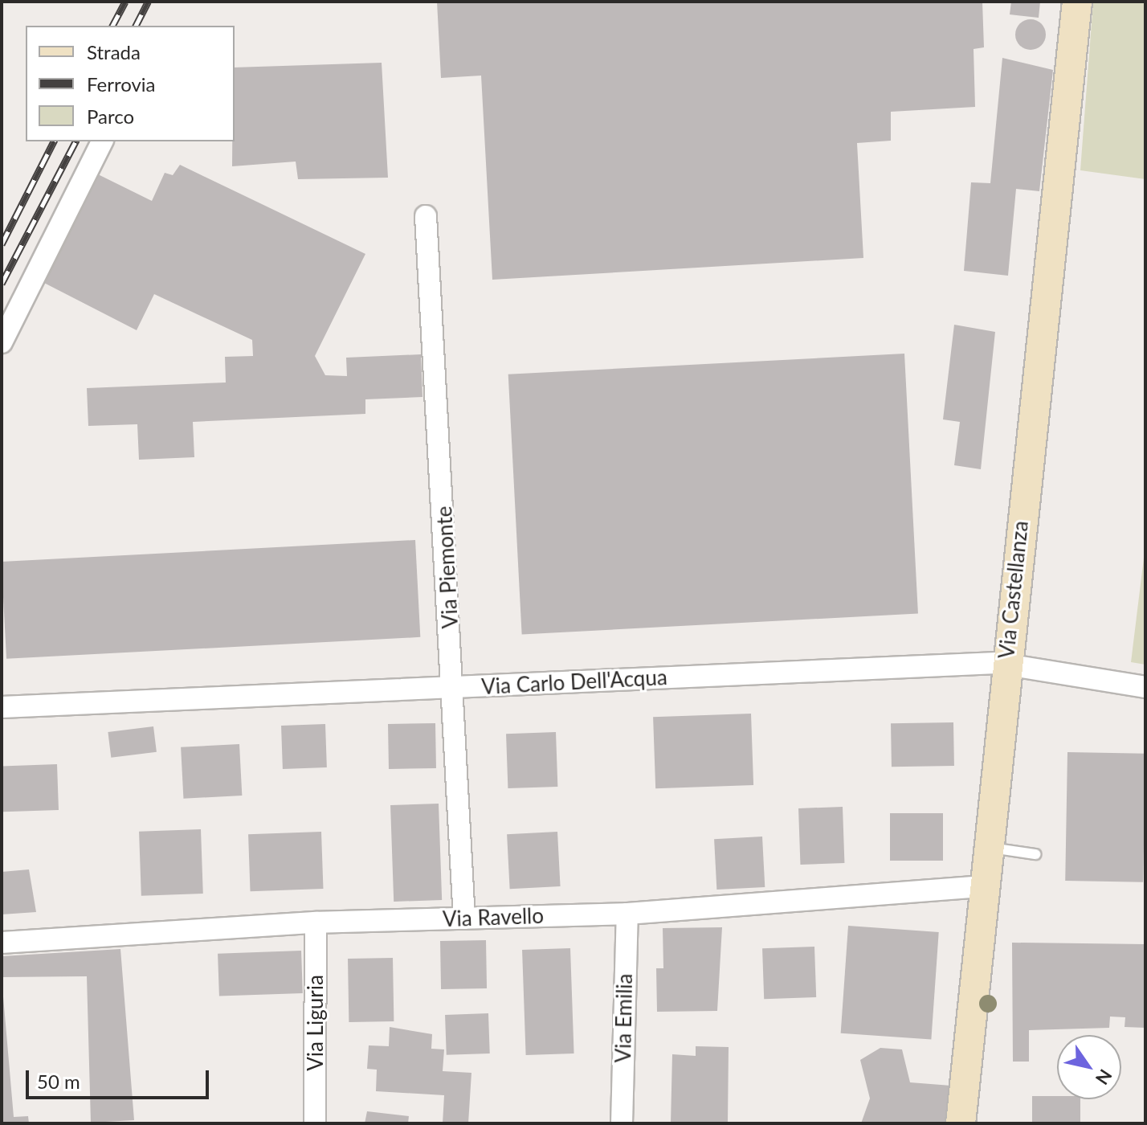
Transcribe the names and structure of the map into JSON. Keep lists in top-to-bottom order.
{
  "streets": {
    "street": [
      "Via Piemonte",
      "Via Castellanza",
      "Via Carlo Dell'Acqua",
      "Via Ravello",
      "Via Emilia",
      "Via Liguria"
    ]
  },
  "crossings": [
    ["Via Piemonte", "Via Carlo Dell'Acqua"],
    ["Via Piemonte", "Via Ravello"],
    ["Via Castellanza", "Via Carlo Dell'Acqua"],
    ["Via Castellanza", "Via Ravello"],
    ["Via Ravello", "Via Emilia"],
    ["Via Ravello", "Via Liguria"]
  ],
  "legend": ["Strada", "Ferrovia", "Parco"],
  "scale_bar": "50 m",
  "north": "bottom right"
}
